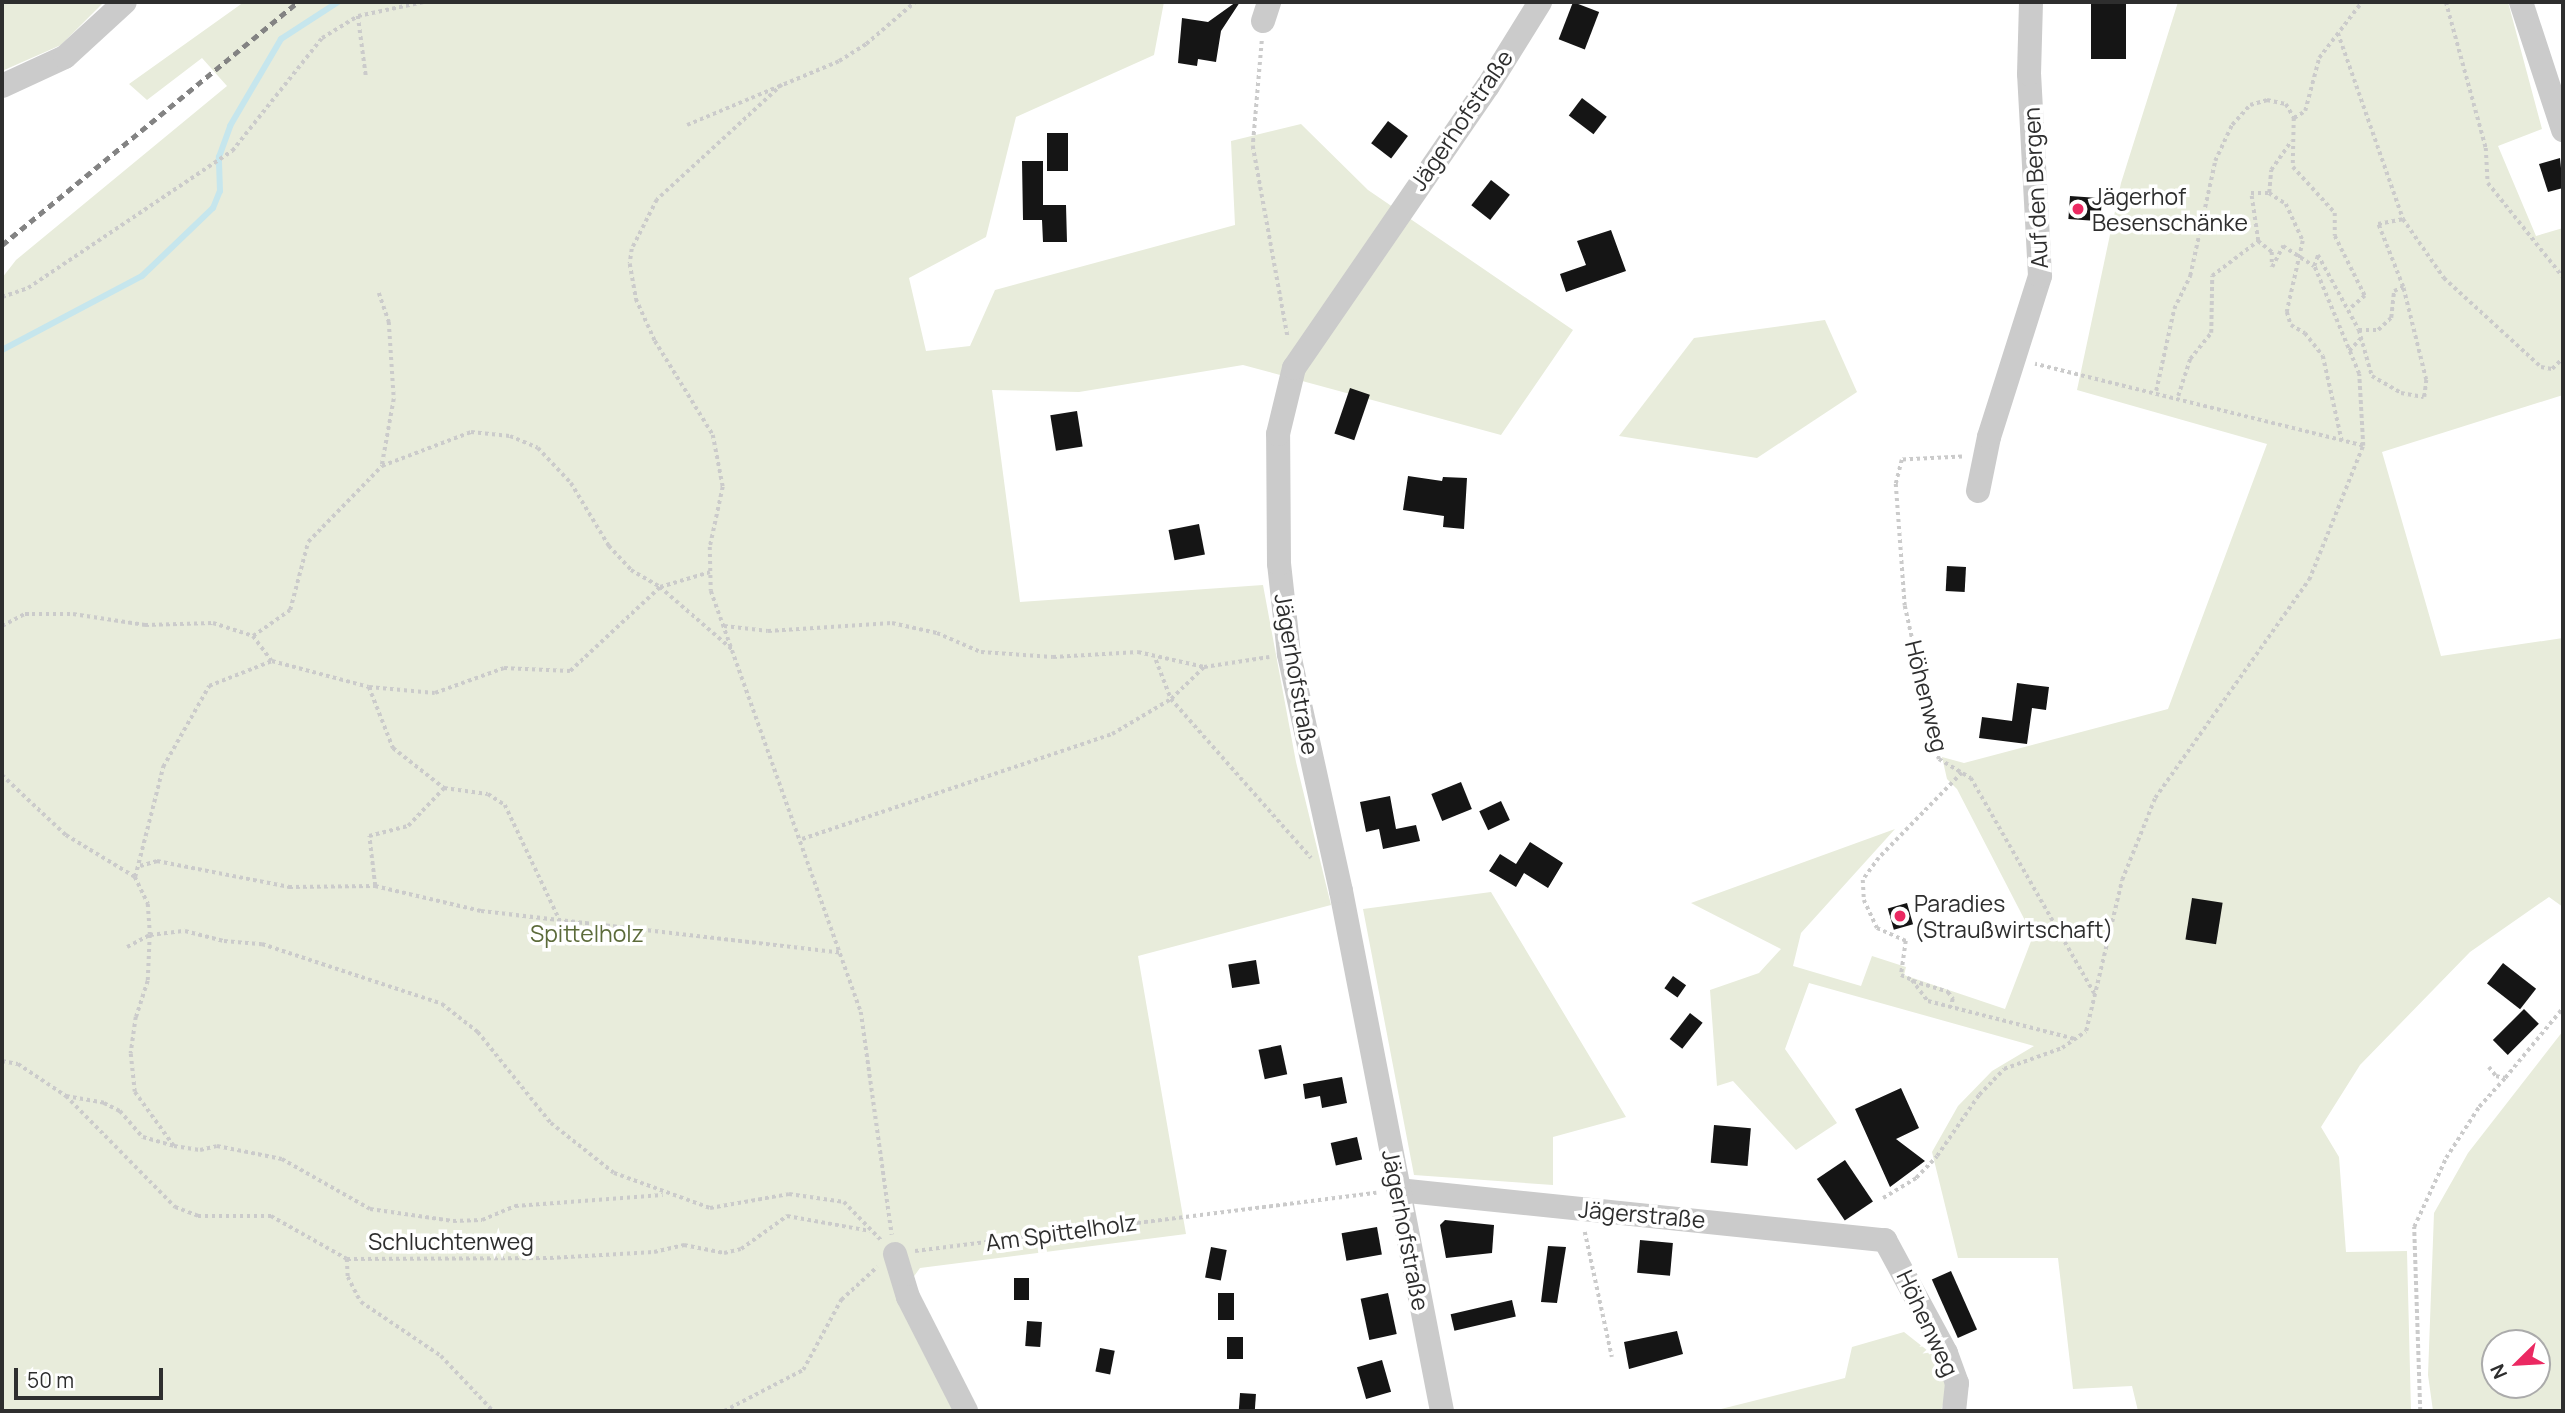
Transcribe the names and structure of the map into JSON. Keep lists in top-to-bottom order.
{
  "streets": {
    "street": [
      "Jägerhofstraße",
      "Auf den Bergen",
      "Höhenweg",
      "Jägerstraße"
    ],
    "path": ["Am Spittelholz", "Schluchtenweg"]
  },
  "crossings": [
    ["Jägerhofstraße", "Jägerstraße"],
    ["Jägerhofstraße", "Am Spittelholz"],
    ["Auf den Bergen", "Höhenweg"],
    ["Höhenweg", "Jägerstraße"],
    ["Jägerstraße", "Am Spittelholz"]
  ],
  "parks": ["Spittelholz"],
  "places": ["Jägerhof Besenschänke", "Paradies (Straußwirtschaft)"],
  "scale_bar": "50 m",
  "north": "bottom left"
}
